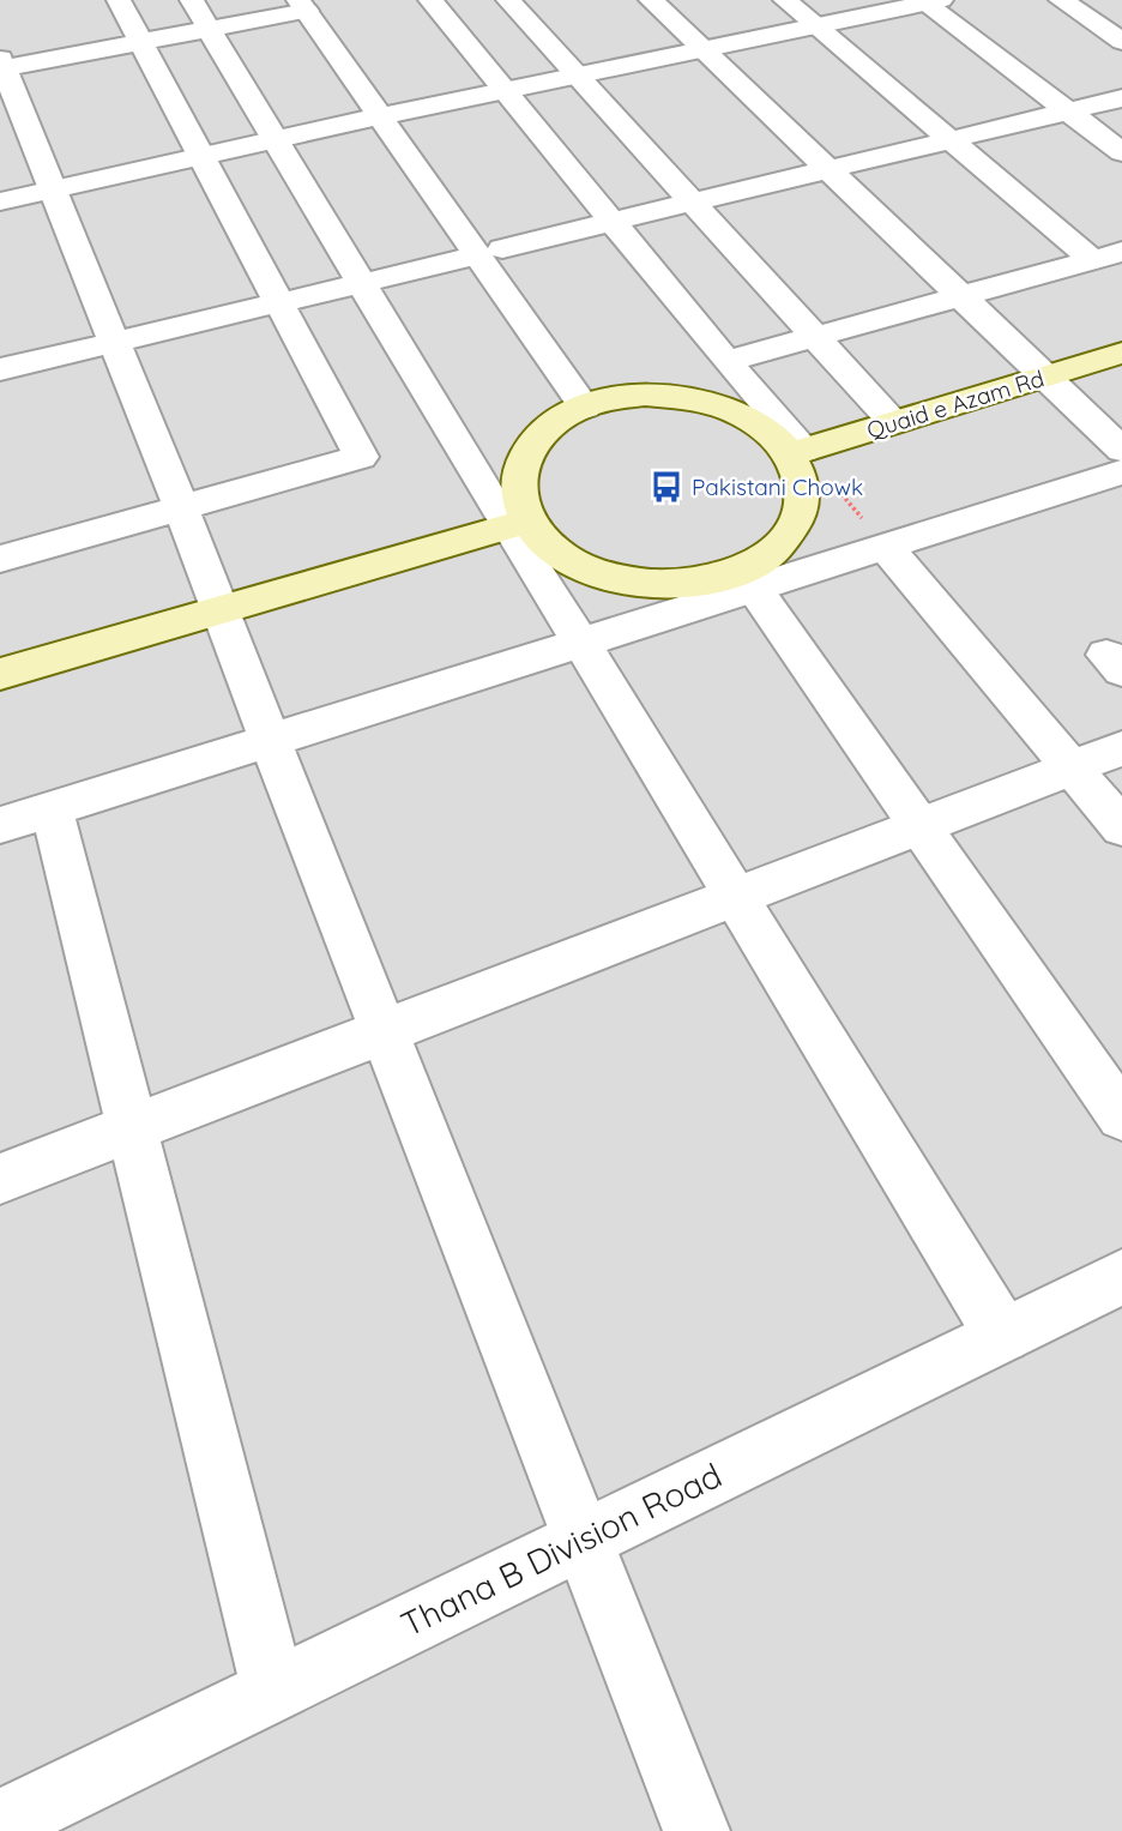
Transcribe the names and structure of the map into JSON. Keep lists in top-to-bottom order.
{
  "streets": {
    "main road": ["Quaid e Azam Rd"],
    "street": ["Thana B Division Road"]
  },
  "places": {
    "bus stop": ["Pakistani Chowk"]
  }
}
